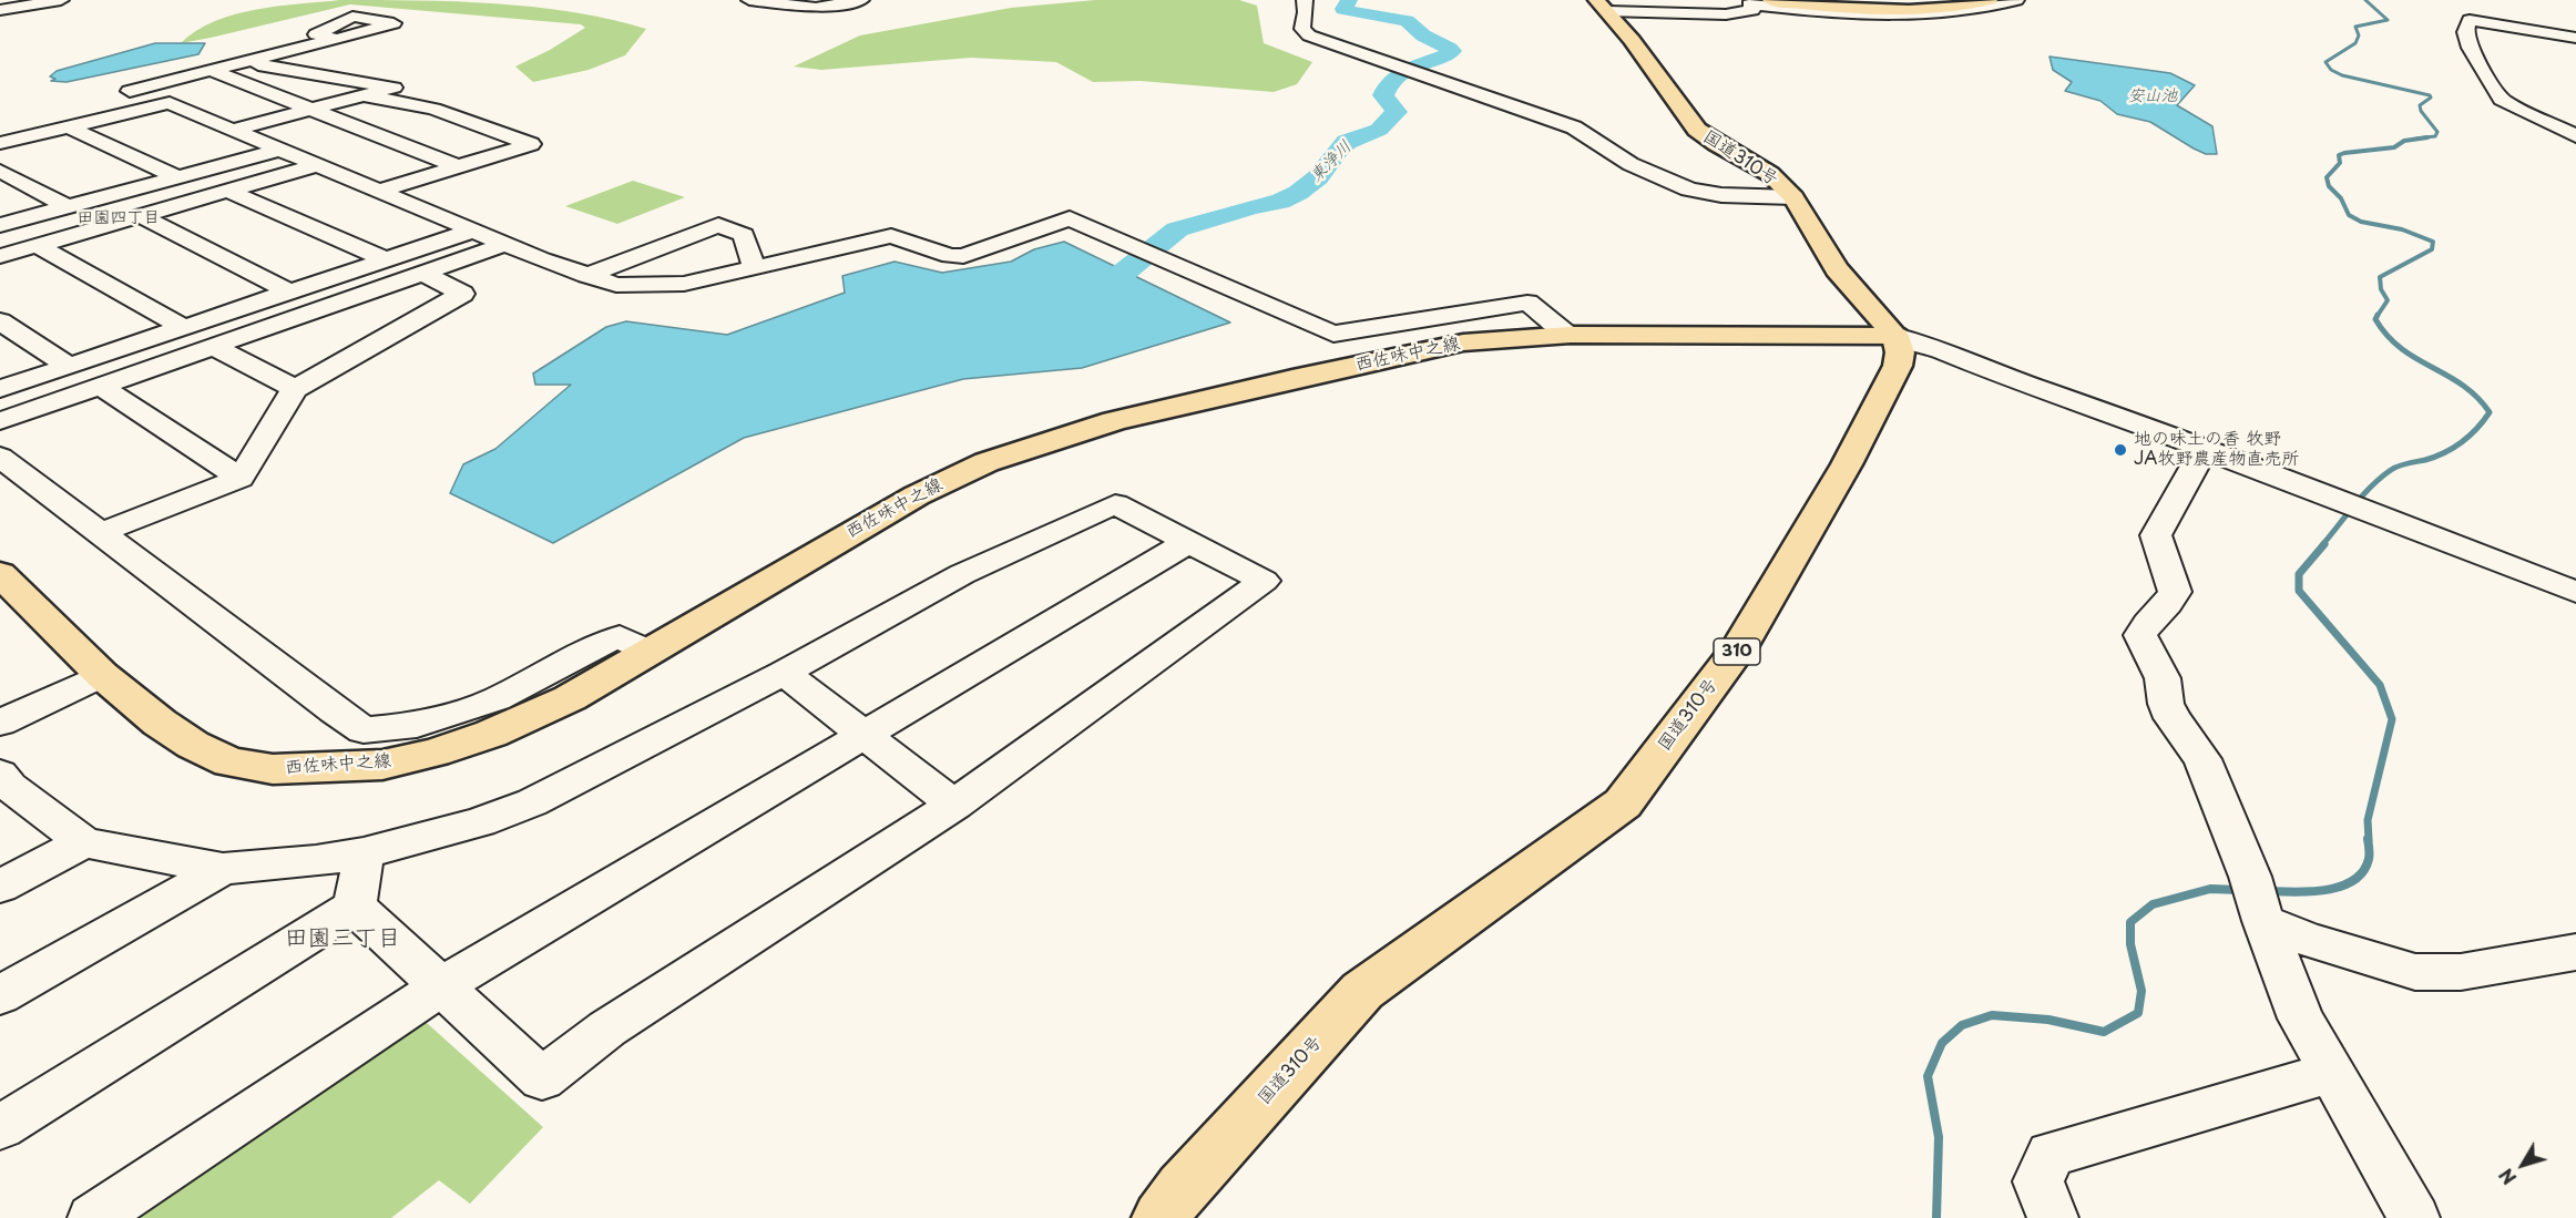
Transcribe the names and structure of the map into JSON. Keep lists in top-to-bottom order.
{
  "streets": {
    "main road": ["国道310号", "西佐味中之線", "310"]
  },
  "crossings": [
    ["国道310号", "西佐味中之線"]
  ],
  "districts": ["田園四丁目", "田園三丁目"],
  "water": ["安山池", "東浄川"],
  "places": ["地の味土の香 牧野 JA牧野農産物直売所"],
  "north": "bottom left"
}
